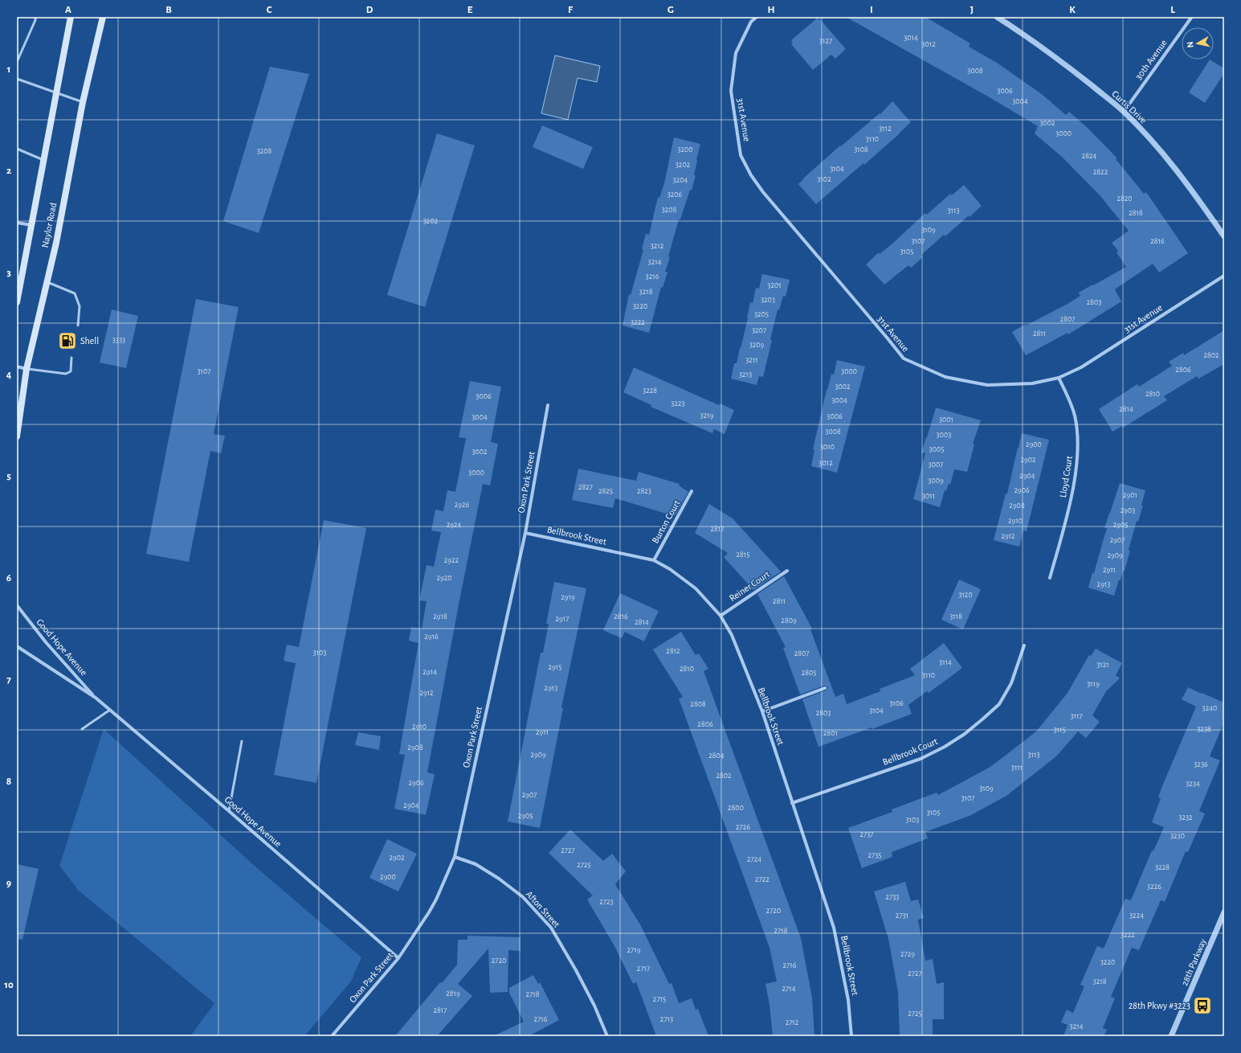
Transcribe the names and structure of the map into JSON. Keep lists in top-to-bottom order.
{
  "streets": {
    "main road": ["Naylor Road"],
    "street": [
      "30th Avenue",
      "Curtis Drive",
      "31st Avenue",
      "Lloyd Court",
      "Oxon Park Street",
      "Burton Court",
      "Bellbrook Street",
      "Reiner Court",
      "Good Hope Avenue",
      "Bellbrook Court",
      "Afton Street",
      "28th Parkway"
    ]
  },
  "crossings": [
    ["30th Avenue", "Curtis Drive"],
    ["31st Avenue", "Lloyd Court"],
    ["Oxon Park Street", "Bellbrook Street"],
    ["Oxon Park Street", "Good Hope Avenue"],
    ["Oxon Park Street", "Afton Street"],
    ["Burton Court", "Bellbrook Street"],
    ["Bellbrook Street", "Reiner Court"],
    ["Bellbrook Street", "Bellbrook Court"]
  ],
  "places": {
    "fuel station": ["Shell"],
    "bus stop": ["28th Pkwy #3223"]
  },
  "house_numbers": [
    "3014",
    "3127",
    "3012",
    "3008",
    "3006",
    "3004",
    "3002",
    "3112",
    "3000",
    "3110",
    "3200",
    "3108",
    "3208",
    "2824",
    "3202",
    "3104",
    "2822",
    "3102",
    "3204",
    "3206",
    "2820",
    "3208",
    "3113",
    "2818",
    "3202",
    "3109",
    "3107",
    "2816",
    "3212",
    "3105",
    "3214",
    "3216",
    "3201",
    "3218",
    "3203",
    "2803",
    "3220",
    "3205",
    "2807",
    "3222",
    "3207",
    "2811",
    "3333",
    "3209",
    "2802",
    "3211",
    "2806",
    "3107",
    "3000",
    "3213",
    "3002",
    "3228",
    "2810",
    "3006",
    "3004",
    "3223",
    "2814",
    "3219",
    "3006",
    "3004",
    "3001",
    "3008",
    "3003",
    "2900",
    "3010",
    "3005",
    "3002",
    "2902",
    "3012",
    "3007",
    "3000",
    "2904",
    "3009",
    "2827",
    "2906",
    "2825",
    "2823",
    "2901",
    "3011",
    "2926",
    "2908",
    "2903",
    "2910",
    "2924",
    "2905",
    "2817",
    "2912",
    "2907",
    "2815",
    "2909",
    "2922",
    "2911",
    "2920",
    "2913",
    "3120",
    "2919",
    "2811",
    "2918",
    "2816",
    "3118",
    "2917",
    "2809",
    "2814",
    "2916",
    "2812",
    "3103",
    "2807",
    "3114",
    "3121",
    "2915",
    "2810",
    "2914",
    "2805",
    "3110",
    "3119",
    "2913",
    "2912",
    "3106",
    "2808",
    "3240",
    "3104",
    "2803",
    "3117",
    "2806",
    "2910",
    "3238",
    "3115",
    "2911",
    "2801",
    "2908",
    "2909",
    "3113",
    "2804",
    "3236",
    "3111",
    "2802",
    "2906",
    "3234",
    "3109",
    "2907",
    "3107",
    "2904",
    "2800",
    "3105",
    "2905",
    "3232",
    "3103",
    "2726",
    "2737",
    "3230",
    "2727",
    "2735",
    "2902",
    "2724",
    "2725",
    "3228",
    "2900",
    "2722",
    "3226",
    "2733",
    "2723",
    "2720",
    "2731",
    "3224",
    "2718",
    "3222",
    "2719",
    "2729",
    "2720",
    "3220",
    "2716",
    "2717",
    "2727",
    "3218",
    "2714",
    "2819",
    "2718",
    "2715",
    "2817",
    "2725",
    "2716",
    "2713",
    "2712",
    "3214"
  ],
  "north": "left",
  "grid": {
    "columns": [
      "A",
      "B",
      "C",
      "D",
      "E",
      "F",
      "G",
      "H",
      "I",
      "J",
      "K",
      "L"
    ],
    "rows": [
      "1",
      "2",
      "3",
      "4",
      "5",
      "6",
      "7",
      "8",
      "9",
      "10"
    ]
  }
}
